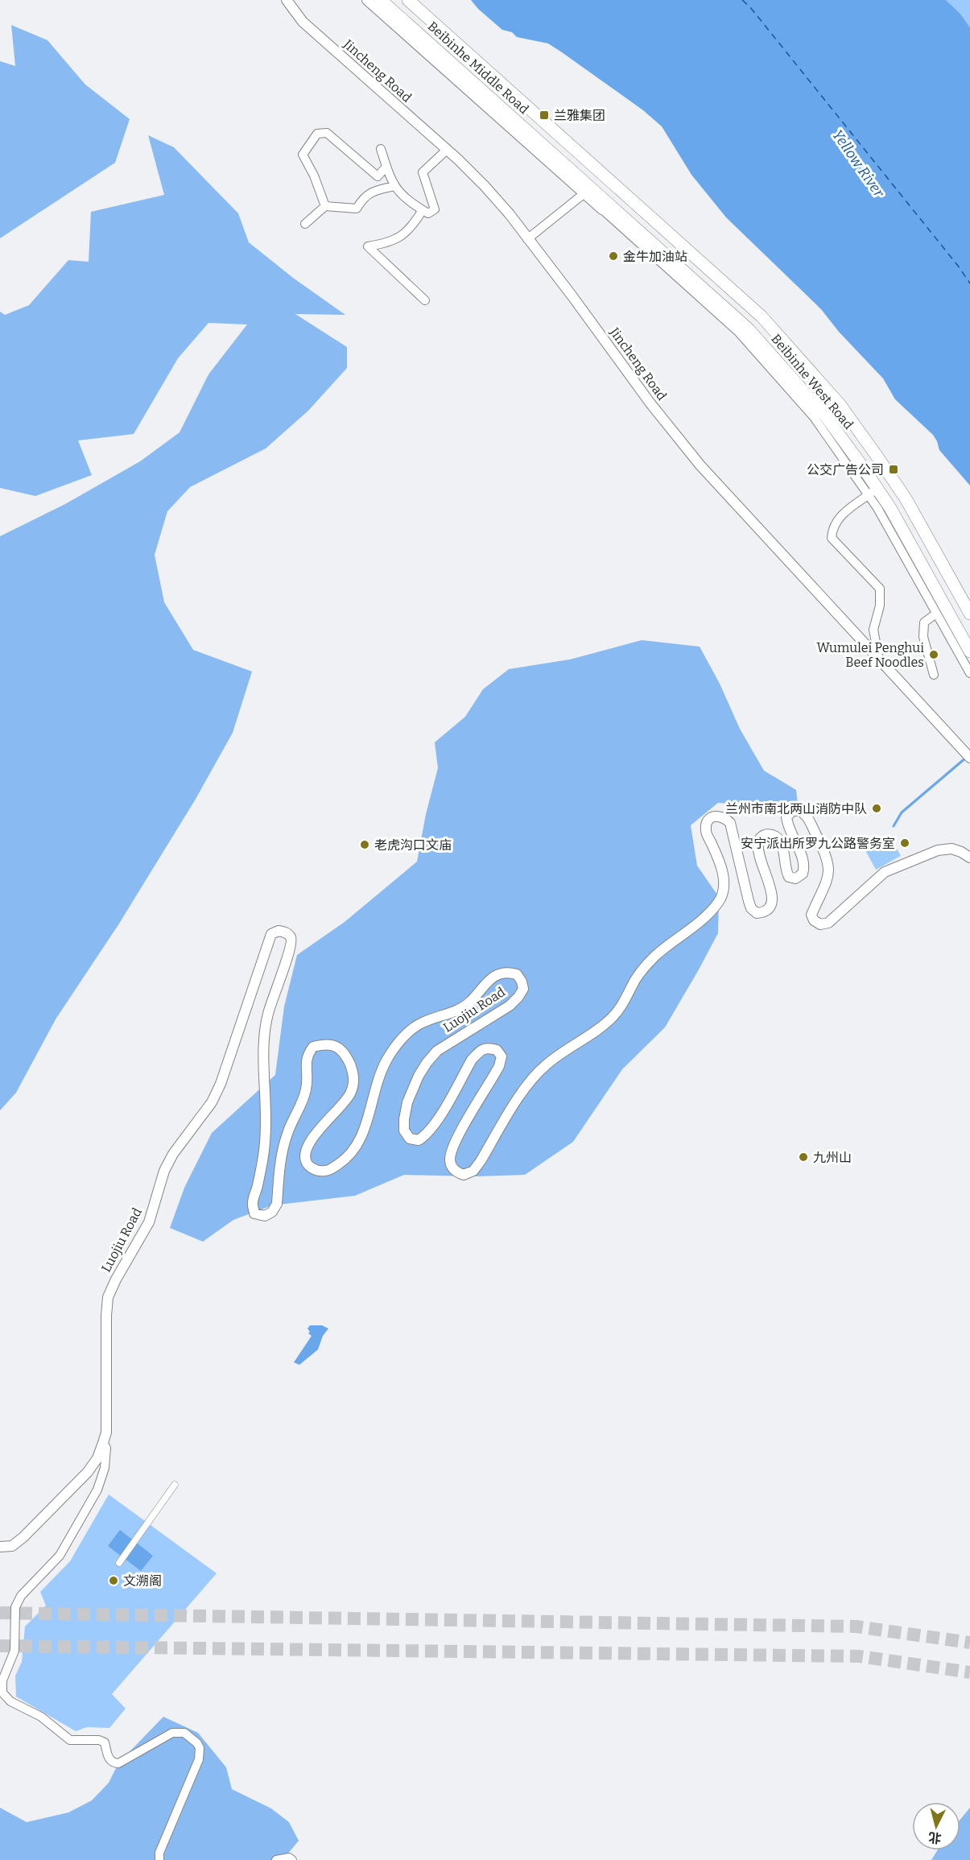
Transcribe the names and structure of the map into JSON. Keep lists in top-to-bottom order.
{
  "streets": {
    "main road": ["Beibinhe Middle Road", "Beibinhe West Road"],
    "street": ["Jincheng Road", "Luojiu Road"]
  },
  "crossings": [
    ["Beibinhe Middle Road", "Beibinhe West Road"]
  ],
  "water": ["Yellow River"],
  "places": {
    "transit": ["兰雅集团", "公交广告公司"],
    "other": [
      "金牛加油站",
      "Wumulei Penghui Beef Noodles",
      "兰州市南北两山消防中队",
      "安宁派出所罗九公路警务室",
      "老虎沟口文庙",
      "九州山",
      "文溯阁"
    ]
  },
  "north": "bottom"
}
